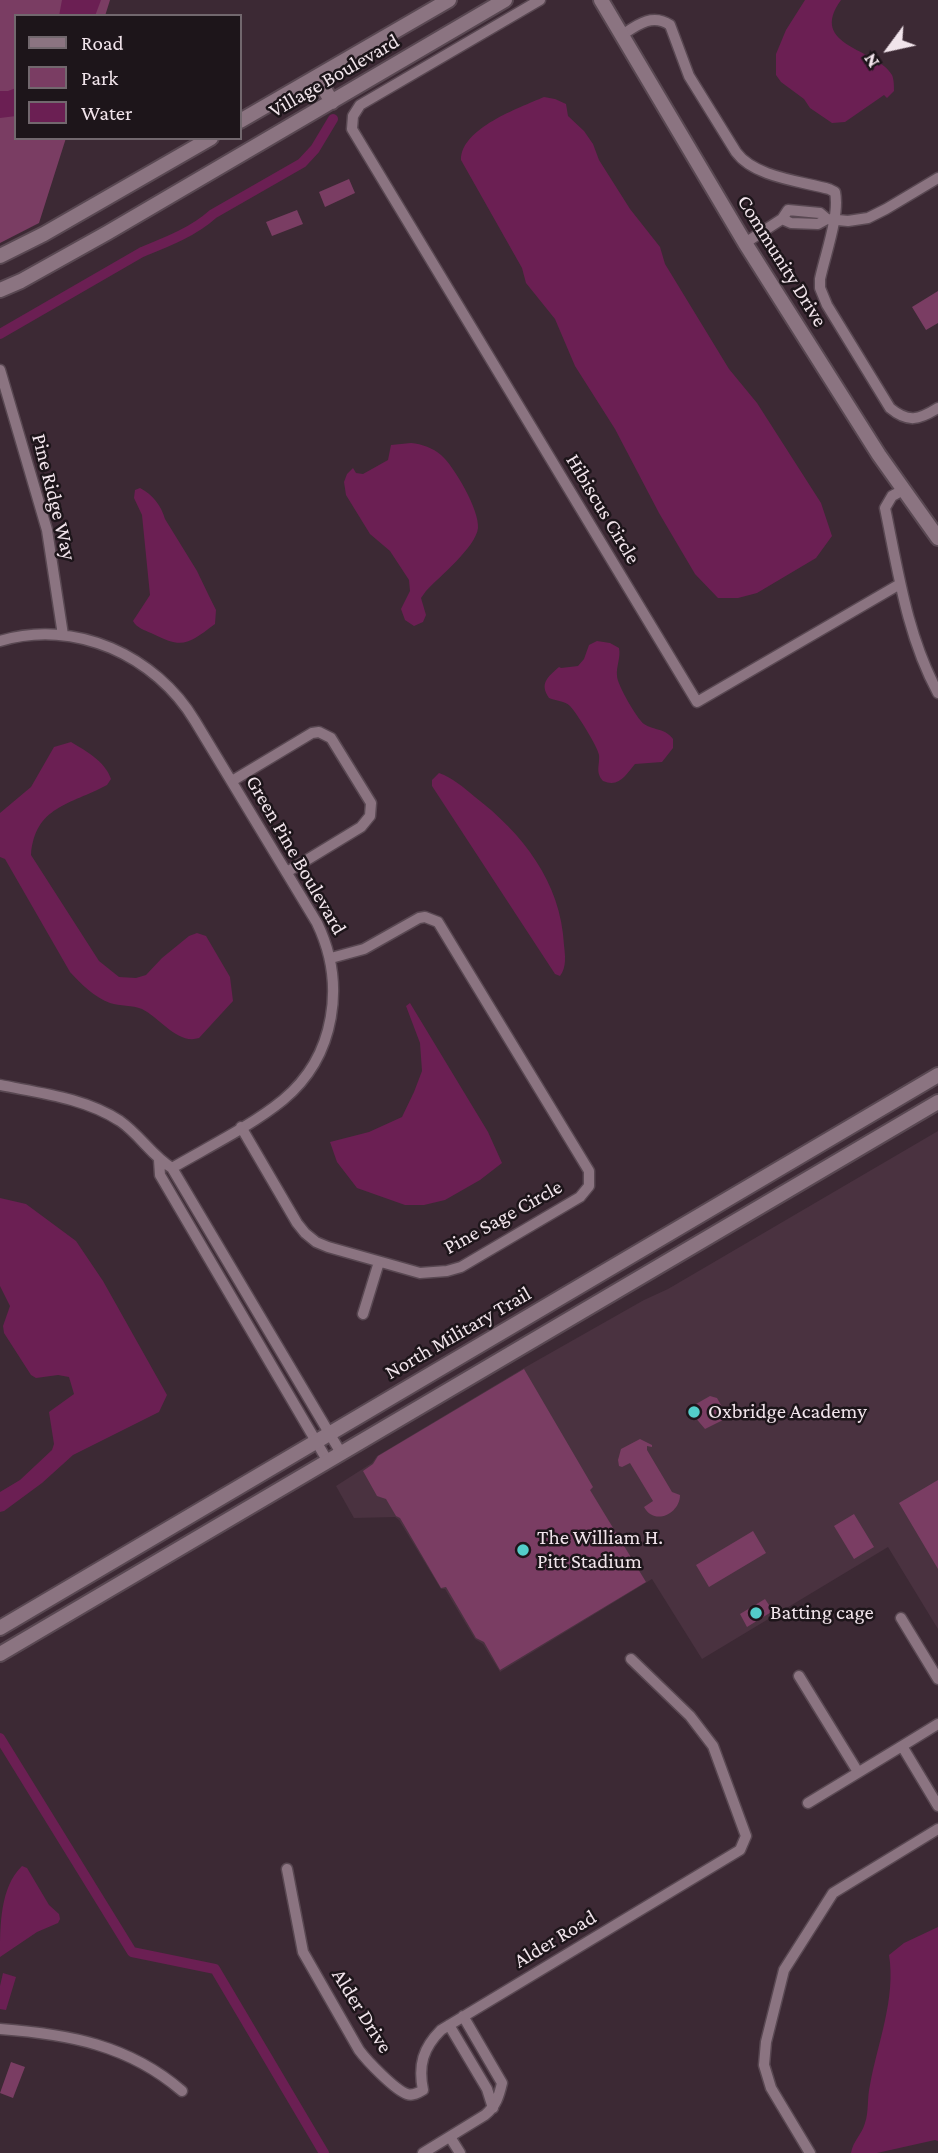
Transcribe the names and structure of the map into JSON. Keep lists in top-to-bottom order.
{
  "streets": {
    "main road": ["Village Boulevard", "Community Drive", "North Military Trail"],
    "street": [
      "Pine Ridge Way",
      "Hibiscus Circle",
      "Green Pine Boulevard",
      "Pine Sage Circle",
      "Alder Road",
      "Alder Drive"
    ]
  },
  "crossings": [
    ["Pine Ridge Way", "Green Pine Boulevard"],
    ["Green Pine Boulevard", "Pine Sage Circle"],
    ["Alder Road", "Alder Drive"]
  ],
  "places": ["Oxbridge Academy", "The William H. Pitt Stadium", "Batting cage"],
  "legend": ["Road", "Park", "Water"],
  "north": "bottom left"
}
